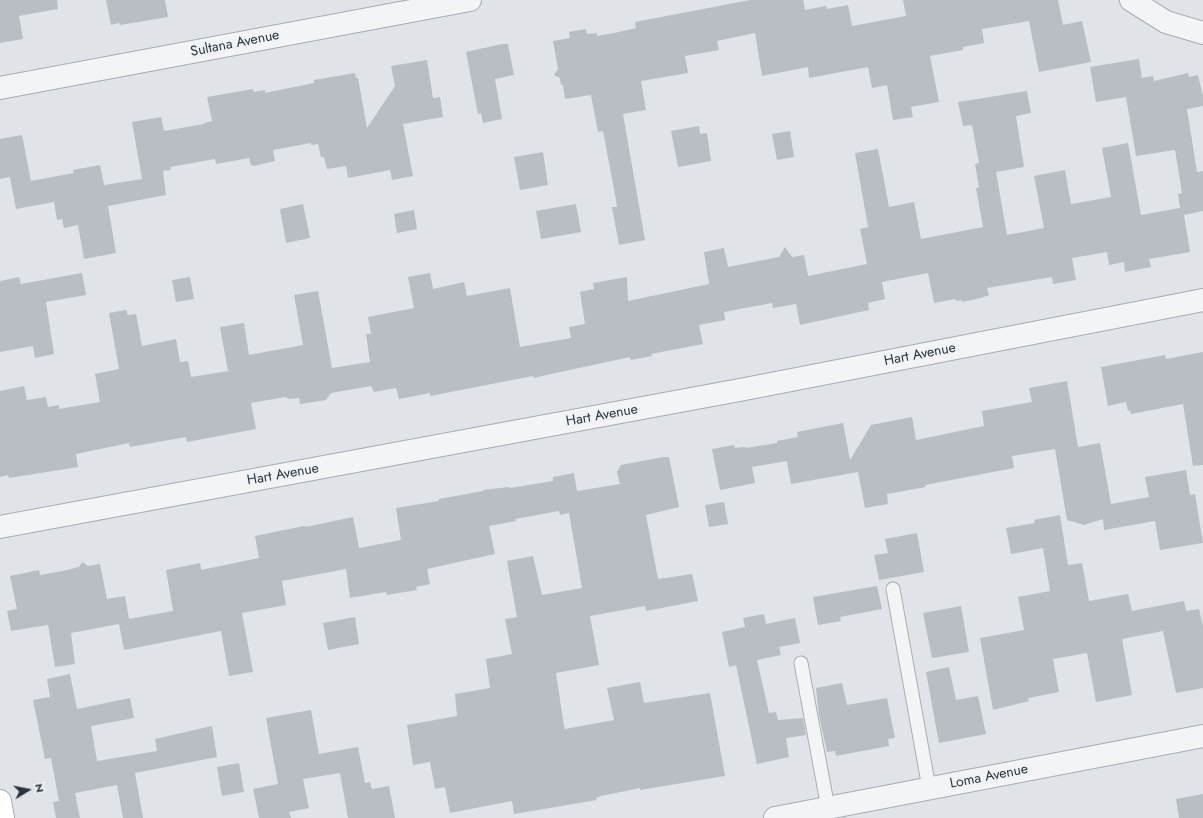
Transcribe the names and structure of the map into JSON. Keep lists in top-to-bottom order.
{
  "streets": {
    "street": ["Sultana Avenue", "Hart Avenue", "Loma Avenue"]
  },
  "north": "right"
}
